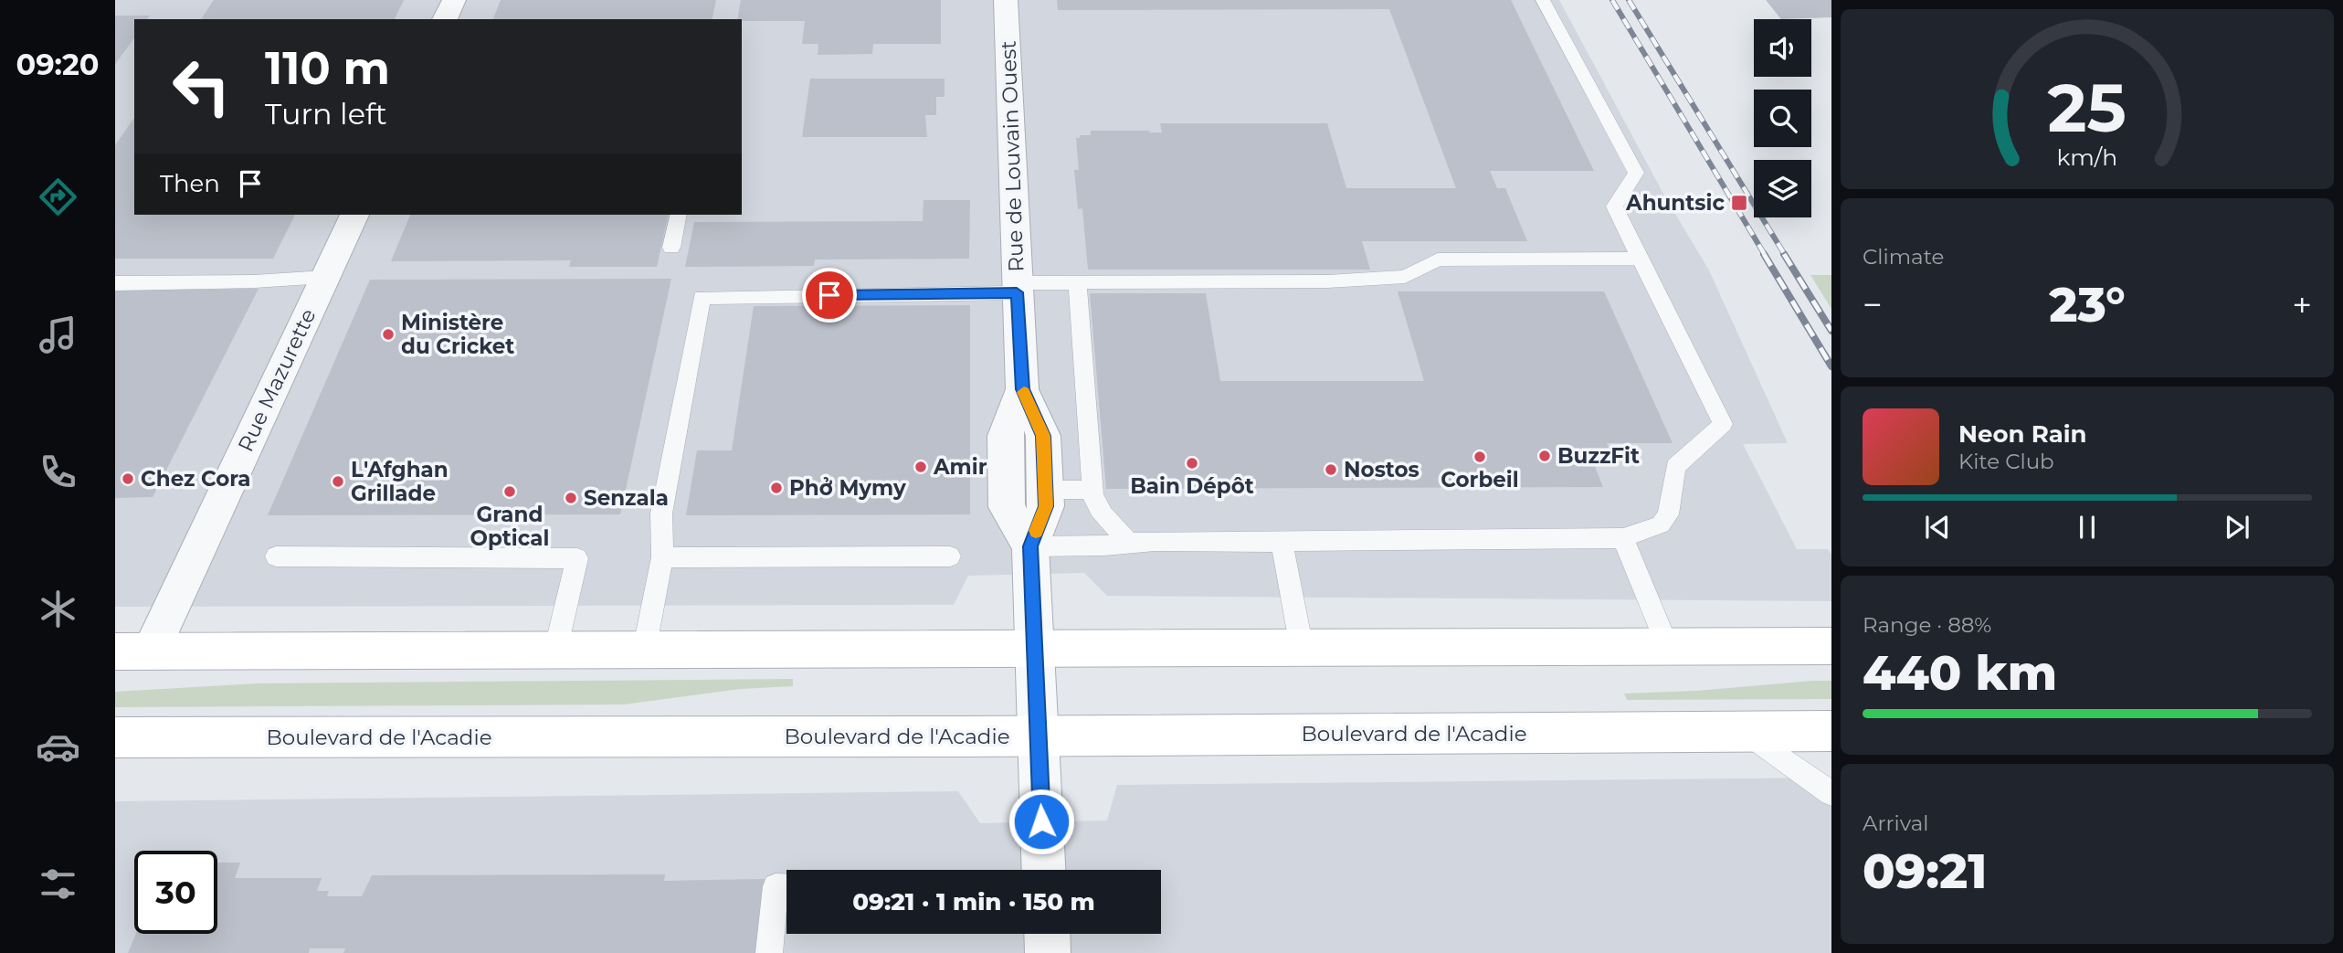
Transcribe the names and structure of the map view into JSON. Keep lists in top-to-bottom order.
{
  "streets": {
    "main road": ["Boulevard de l'Acadie"],
    "street": ["Rue de Louvain Ouest", "Rue Mazurette"]
  },
  "crossings": [
    ["Rue de Louvain Ouest", "Boulevard de l'Acadie"]
  ],
  "places": {
    "transit": ["Ahuntsic"],
    "other": [
      "Ministère du Cricket",
      "BuzzFit",
      "Corbeil",
      "Bain Dépôt",
      "Amir",
      "Nostos",
      "Chez Cora",
      "L'Afghan Grillade",
      "Phở Mymy",
      "Grand Optical",
      "Senzala"
    ]
  },
  "page": {
    "tabs": "09:20",
    "turn": ["110 m", "Turn left"],
    "then": "Then",
    "tile": [
      "Climate",
      ["Range · 88%", "440 km"],
      ["Arrival", "09:21"]
    ],
    "heat": ["−", "23°", "+"],
    "song": ["Neon Rain", "Kite Club"],
    "limit": "30",
    "trip": "09:21 · 1 min · 150 m",
    "gauge": ["25", "km/h"]
  }
}
